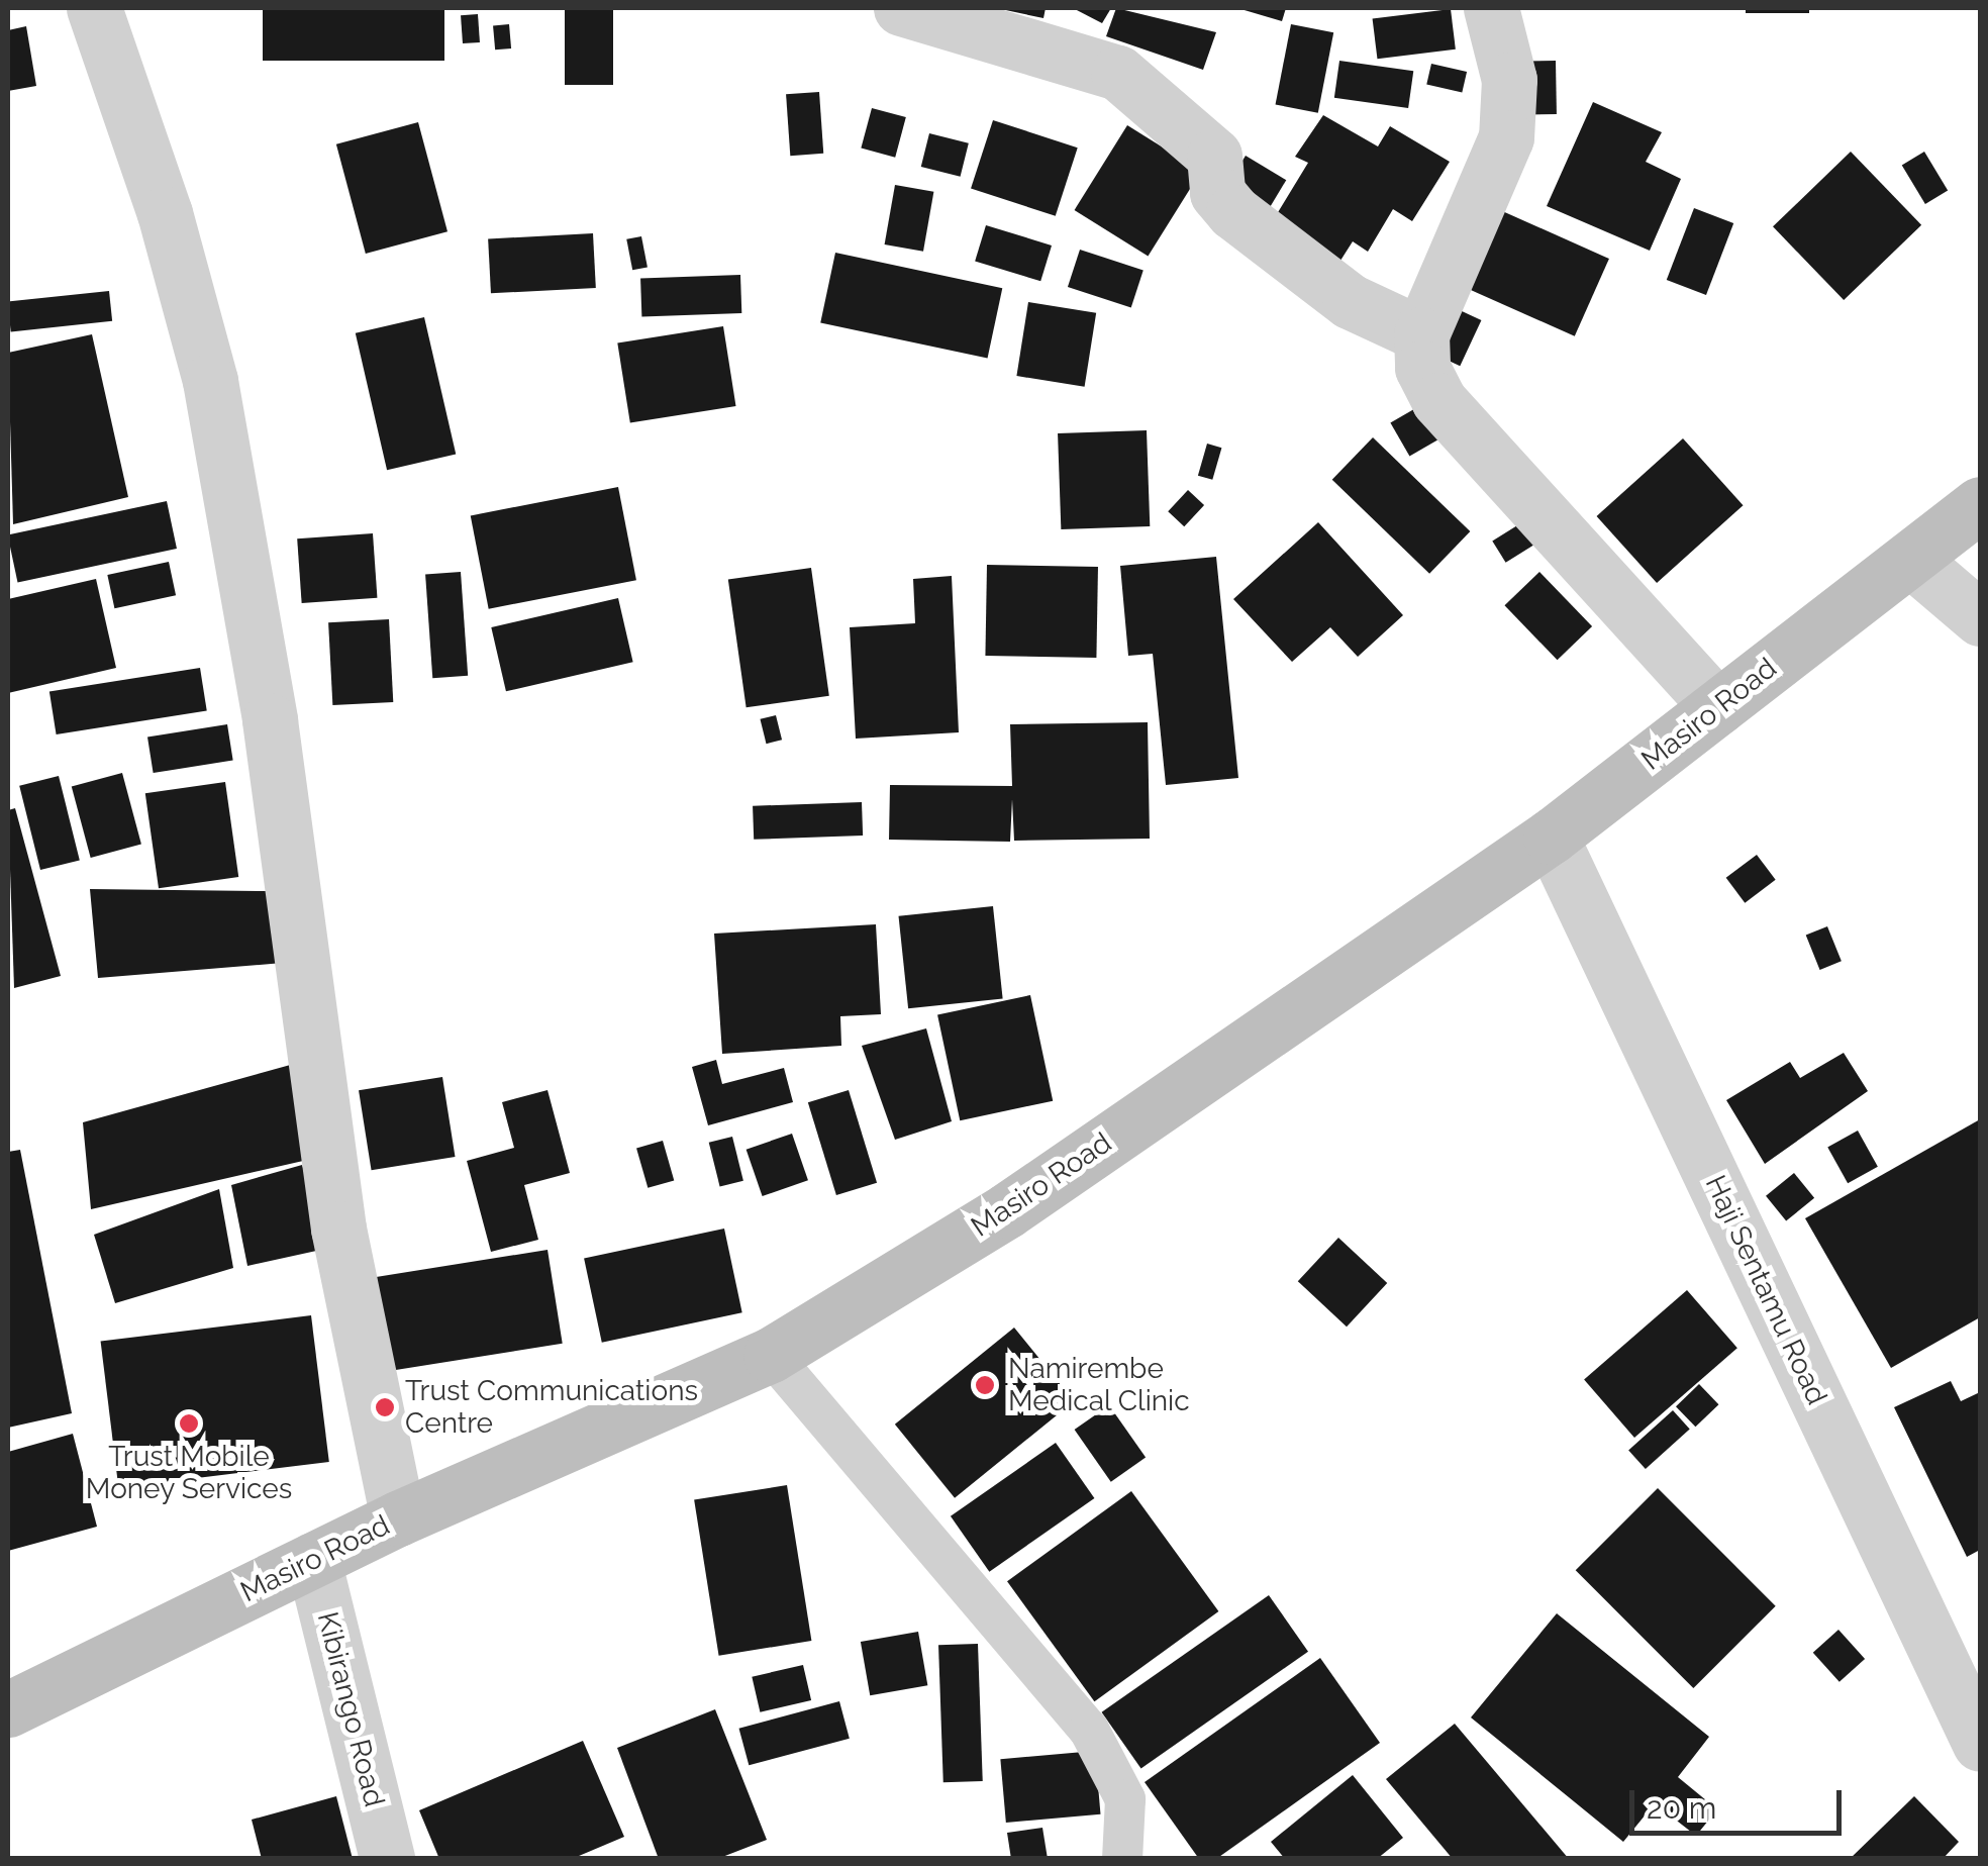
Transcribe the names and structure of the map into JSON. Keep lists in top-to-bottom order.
{
  "streets": {
    "main road": ["Masiro Road"],
    "street": ["Haji Sentamu Road", "Kibirango Road"]
  },
  "crossings": [
    ["Masiro Road", "Haji Sentamu Road"],
    ["Masiro Road", "Kibirango Road"]
  ],
  "places": ["Namirembe Medical Clinic", "Trust Communications Centre", "Trust Mobile Money Services"],
  "scale_bar": "20 m"
}
